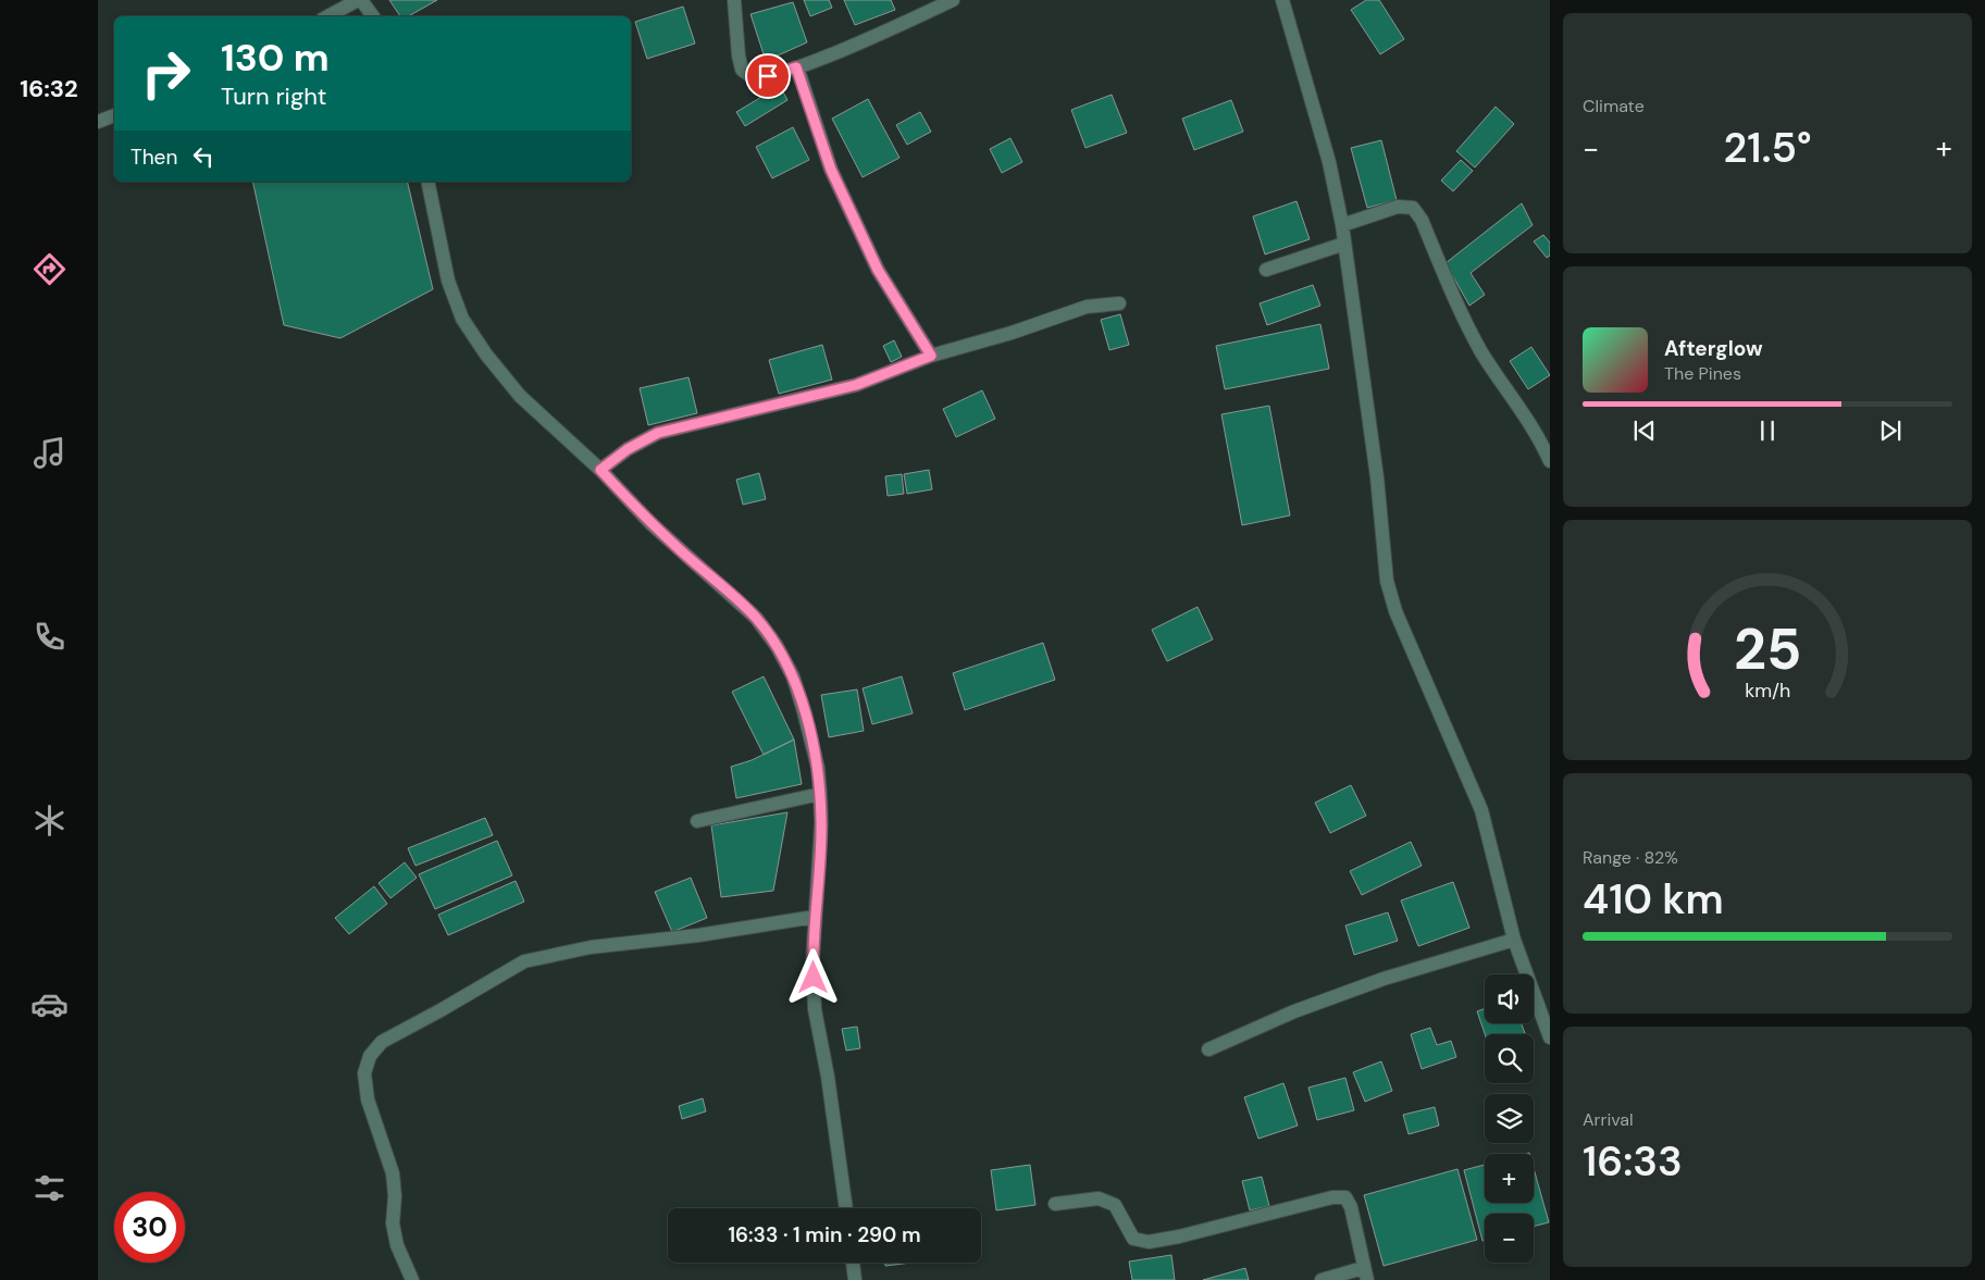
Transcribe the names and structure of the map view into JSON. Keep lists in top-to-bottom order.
{
  "page": {
    "tabs": "16:32",
    "tile": [
      "Climate",
      ["Range · 82%", "410 km"],
      ["Arrival", "16:33"]
    ],
    "turn": ["130 m", "Turn right"],
    "heat": ["−", "21.5°", "+"],
    "then": "Then",
    "song": ["Afterglow", "The Pines"],
    "map_buttons": ["+", "−"],
    "limit": "30",
    "trip": "16:33 · 1 min · 290 m",
    "gauge": ["25", "km/h"]
  }
}
